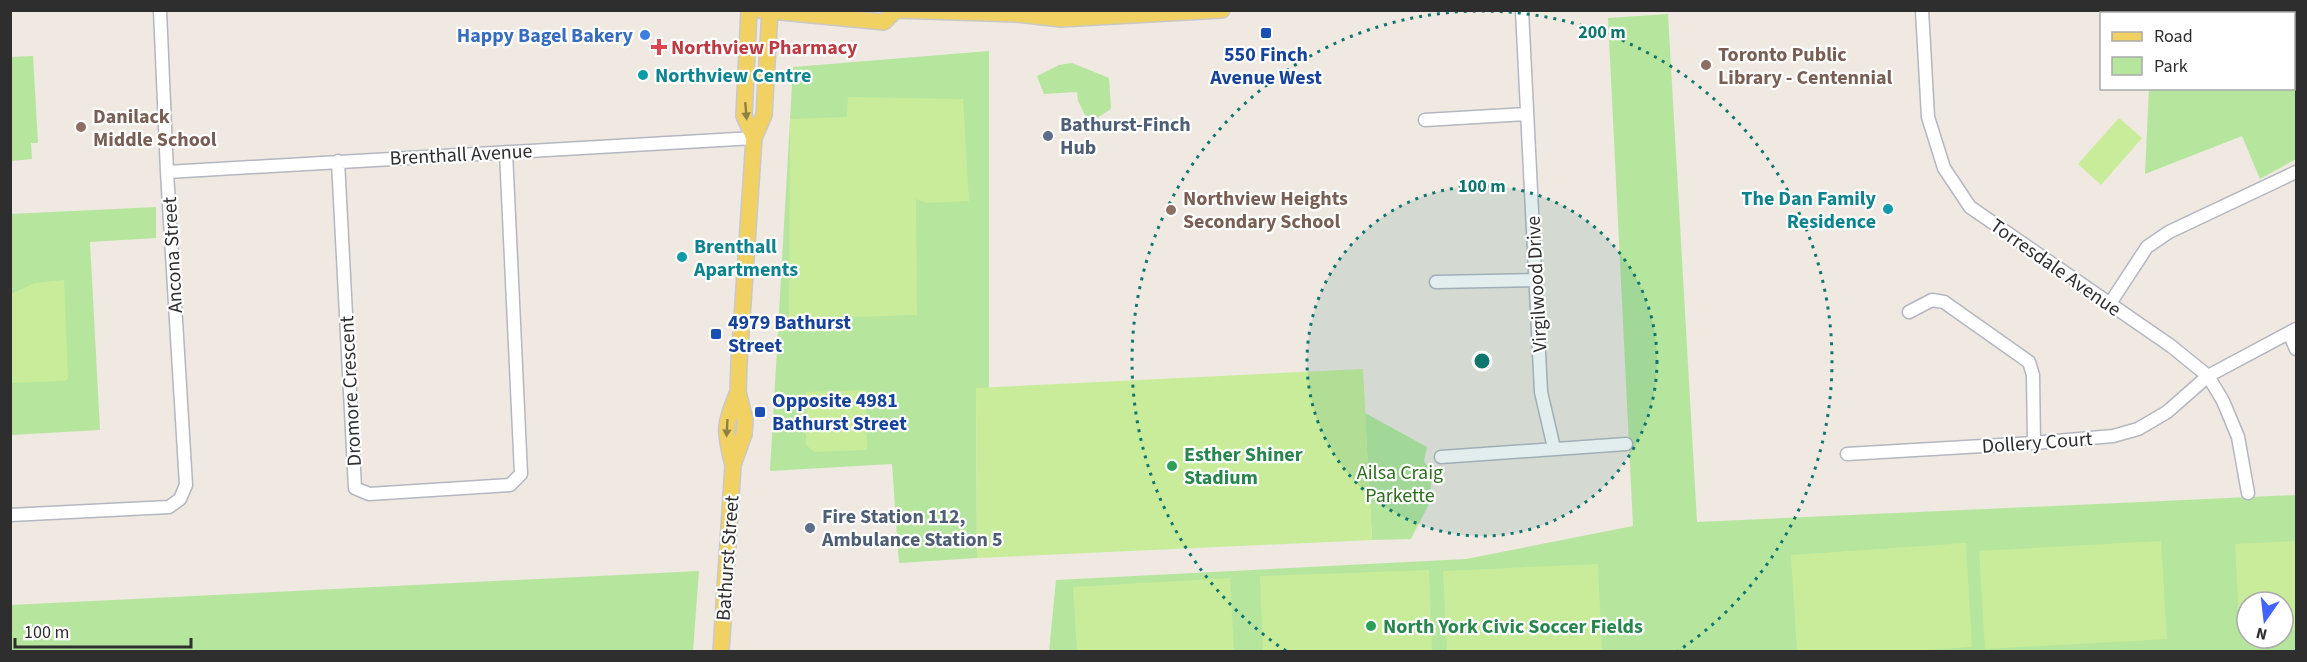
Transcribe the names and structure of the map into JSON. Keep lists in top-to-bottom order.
{
  "streets": {
    "main road": ["Bathurst Street"],
    "street": [
      "Brenthall Avenue",
      "Ancona Street",
      "Torresdale Avenue",
      "Virgilwood Drive",
      "Dromore Crescent",
      "Dollery Court"
    ]
  },
  "crossings": [
    ["Brenthall Avenue", "Ancona Street"],
    ["Brenthall Avenue", "Dromore Crescent"],
    ["Brenthall Avenue", "Bathurst Street"],
    ["Torresdale Avenue", "Dollery Court"]
  ],
  "parks": ["Ailsa Craig Parkette"],
  "places": {
    "transit": ["550 Finch Avenue West", "4979 Bathurst Street", "Opposite 4981 Bathurst Street"],
    "other": [
      "Happy Bagel Bakery",
      "Toronto Public Library - Centennial",
      "Northview Centre",
      "Danilack Middle School",
      "Bathurst-Finch Hub",
      "The Dan Family Residence",
      "Northview Heights Secondary School",
      "Brenthall Apartments",
      "Esther Shiner Stadium",
      "Fire Station 112, Ambulance Station 5",
      "North York Civic Soccer Fields"
    ],
    "health": ["Northview Pharmacy"]
  },
  "legend": ["Road", "Park"],
  "scale_bar": "100 m",
  "north": "bottom",
  "rings": ["200 m", "100 m"]
}
